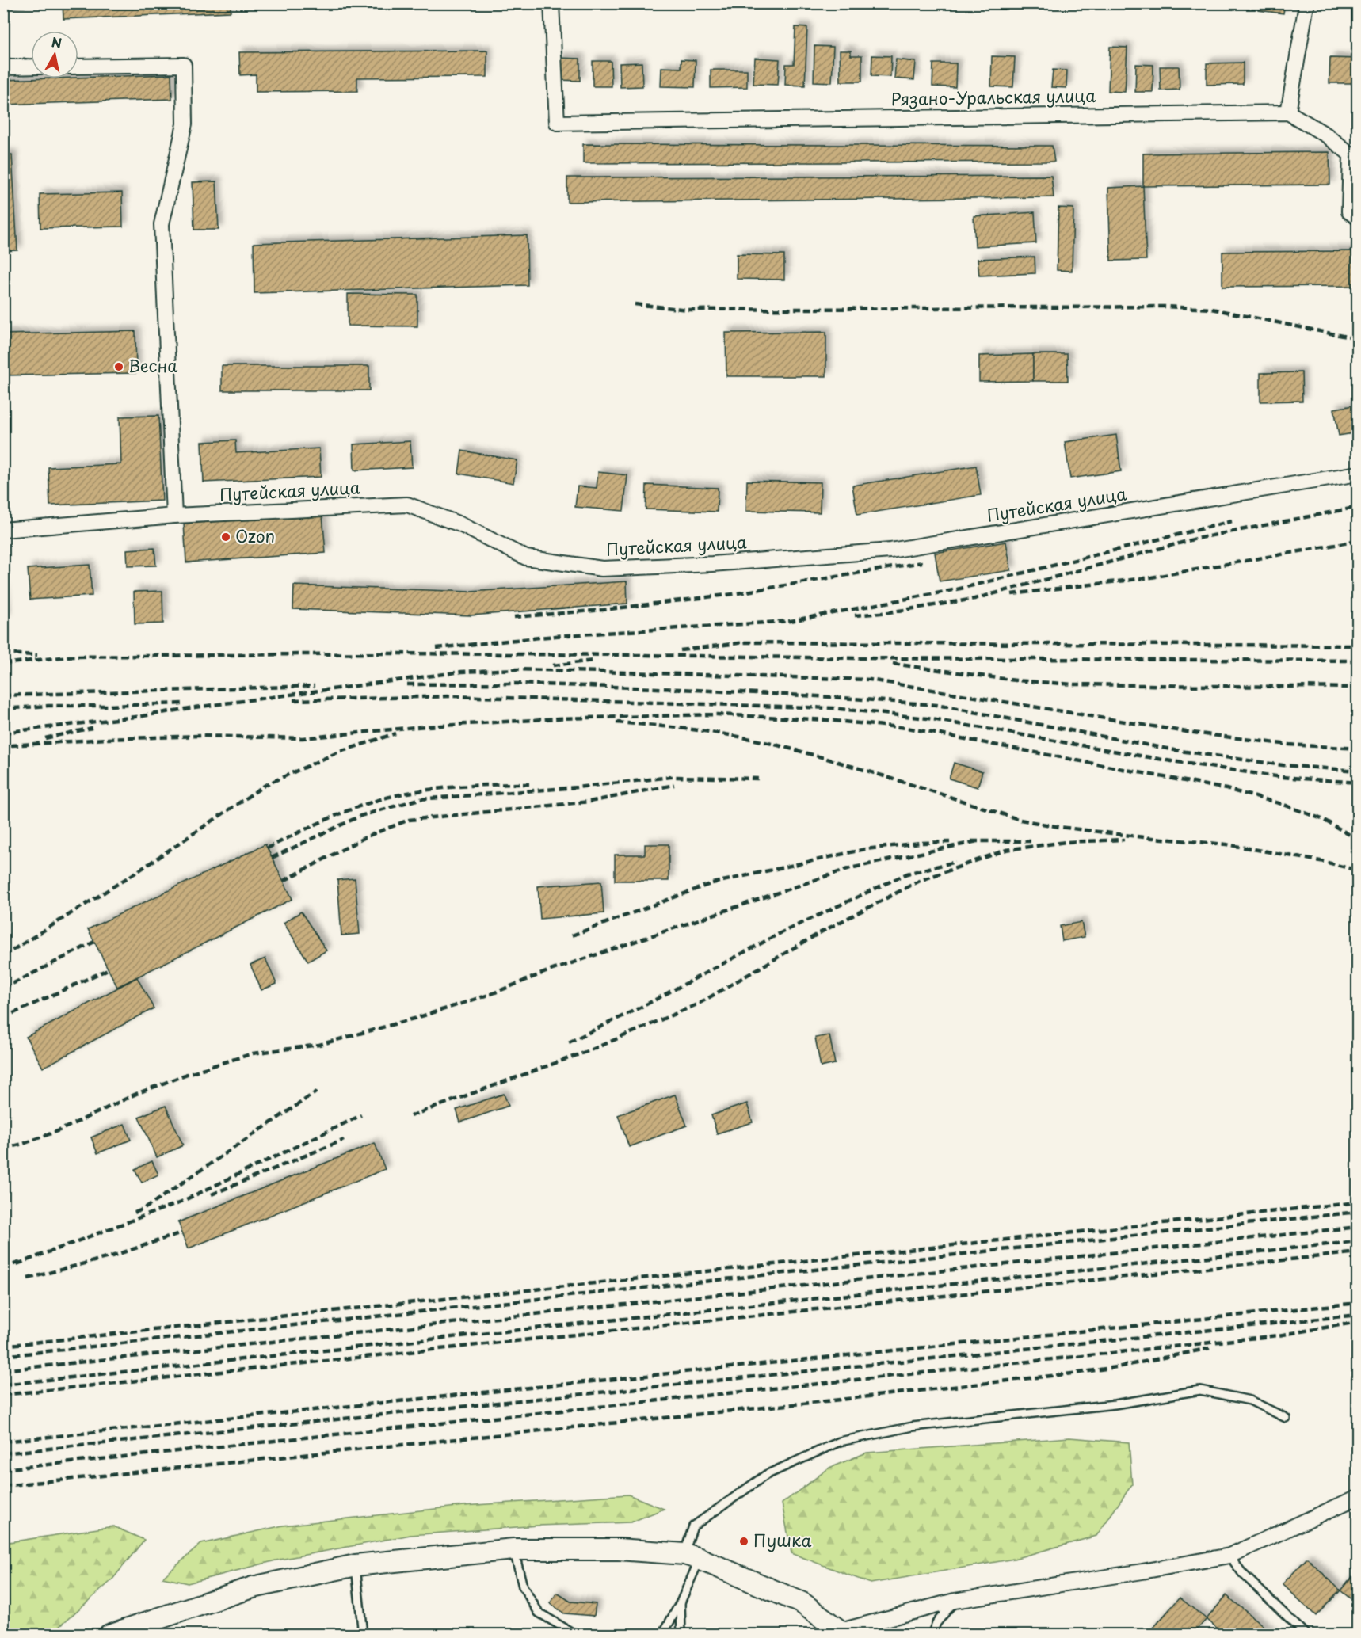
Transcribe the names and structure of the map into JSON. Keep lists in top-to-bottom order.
{
  "streets": {
    "street": ["Рязано-Уральская улица", "Путейская улица"]
  },
  "places": ["Весна", "Ozon", "Пушка"],
  "north": "top"
}
